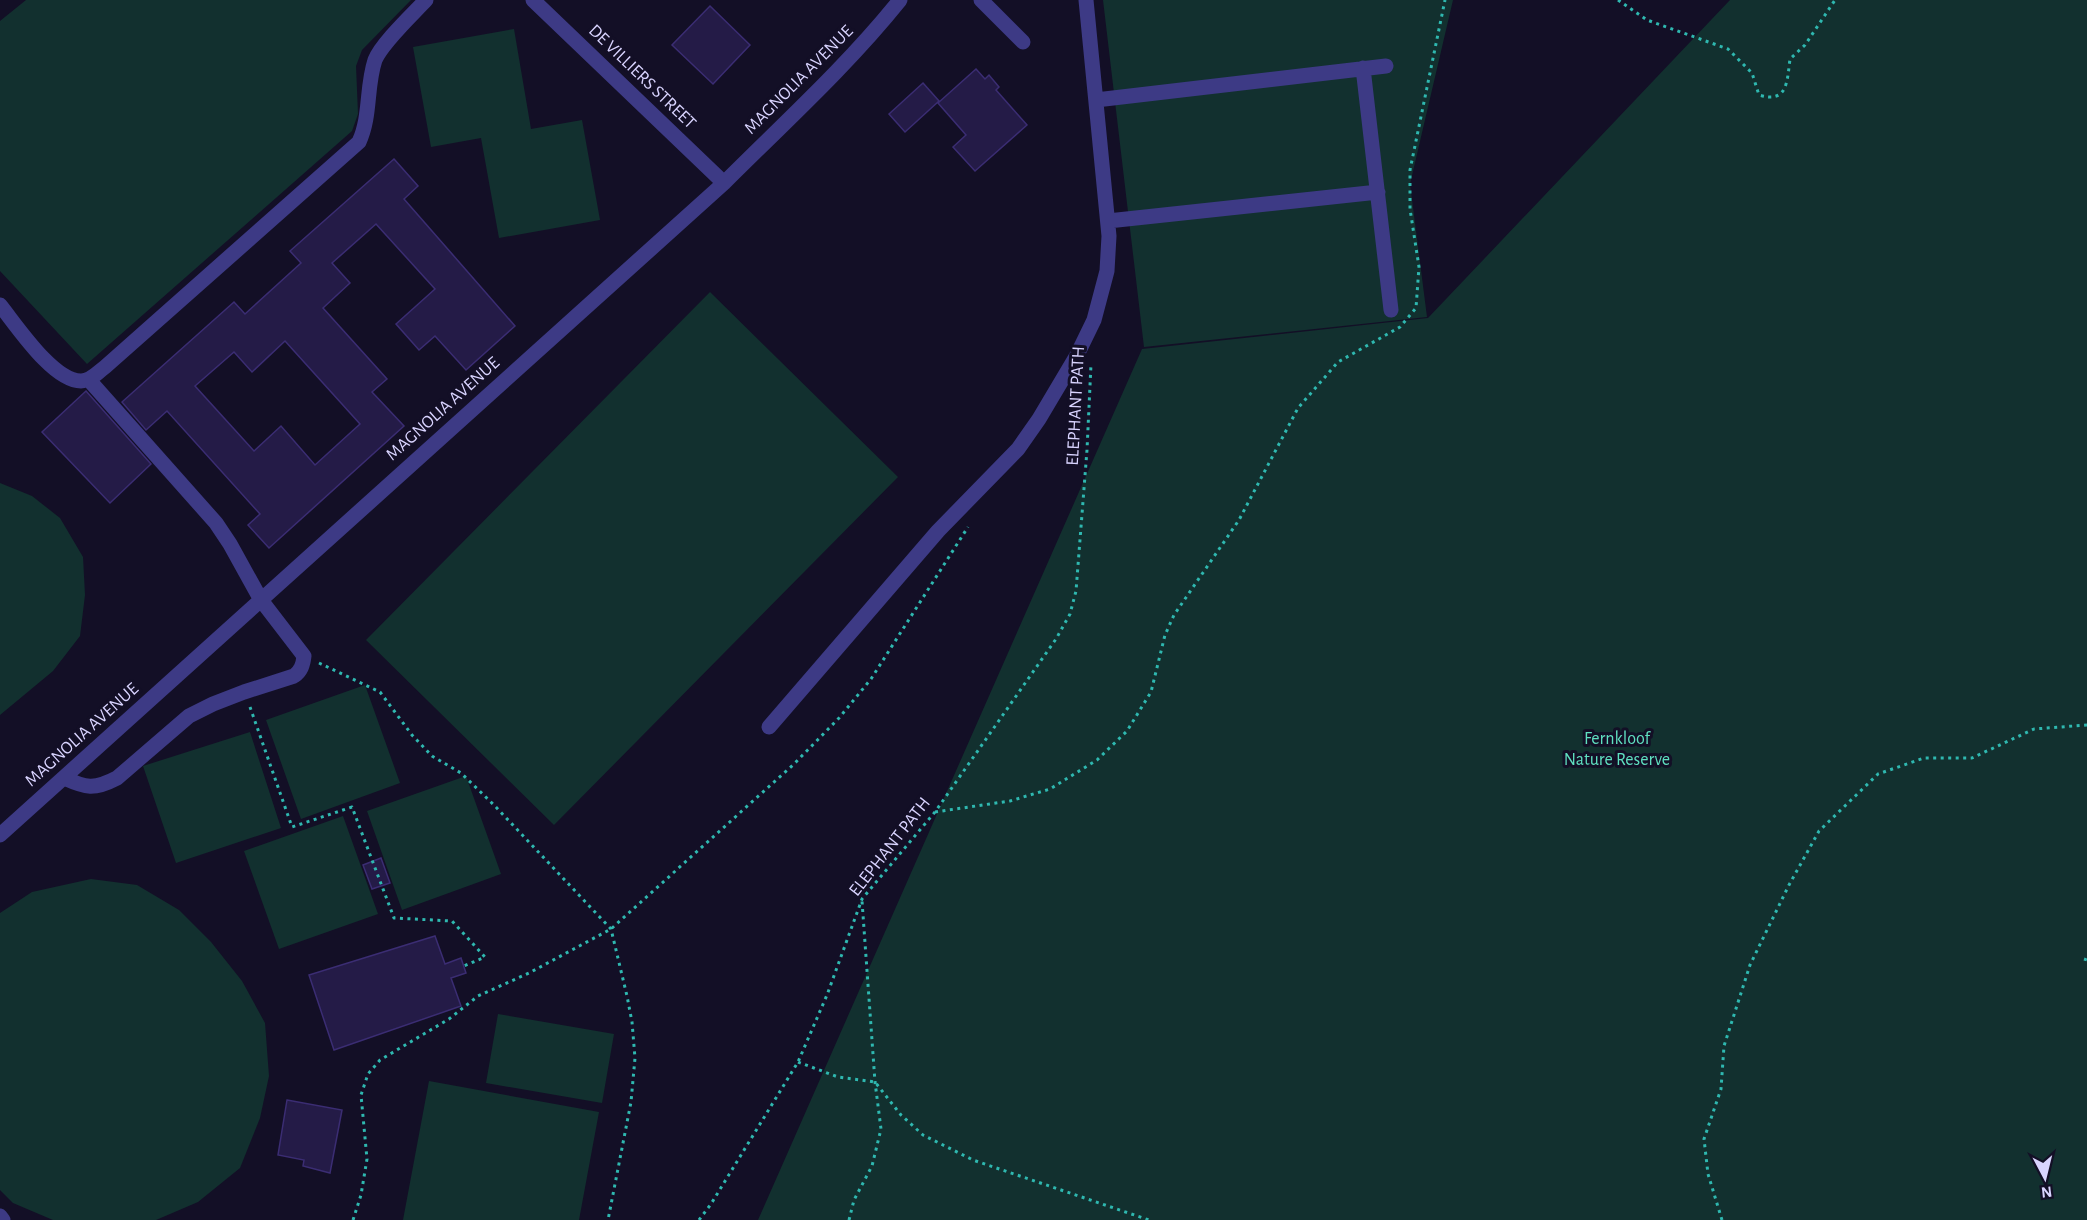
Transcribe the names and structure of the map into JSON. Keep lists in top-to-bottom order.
{
  "streets": {
    "street": ["DE VILLIERS STREET", "MAGNOLIA AVENUE"],
    "path": ["ELEPHANT PATH"]
  },
  "crossings": [
    ["DE VILLIERS STREET", "MAGNOLIA AVENUE"]
  ],
  "parks": ["Fernkloof Nature Reserve"],
  "north": "bottom"
}
